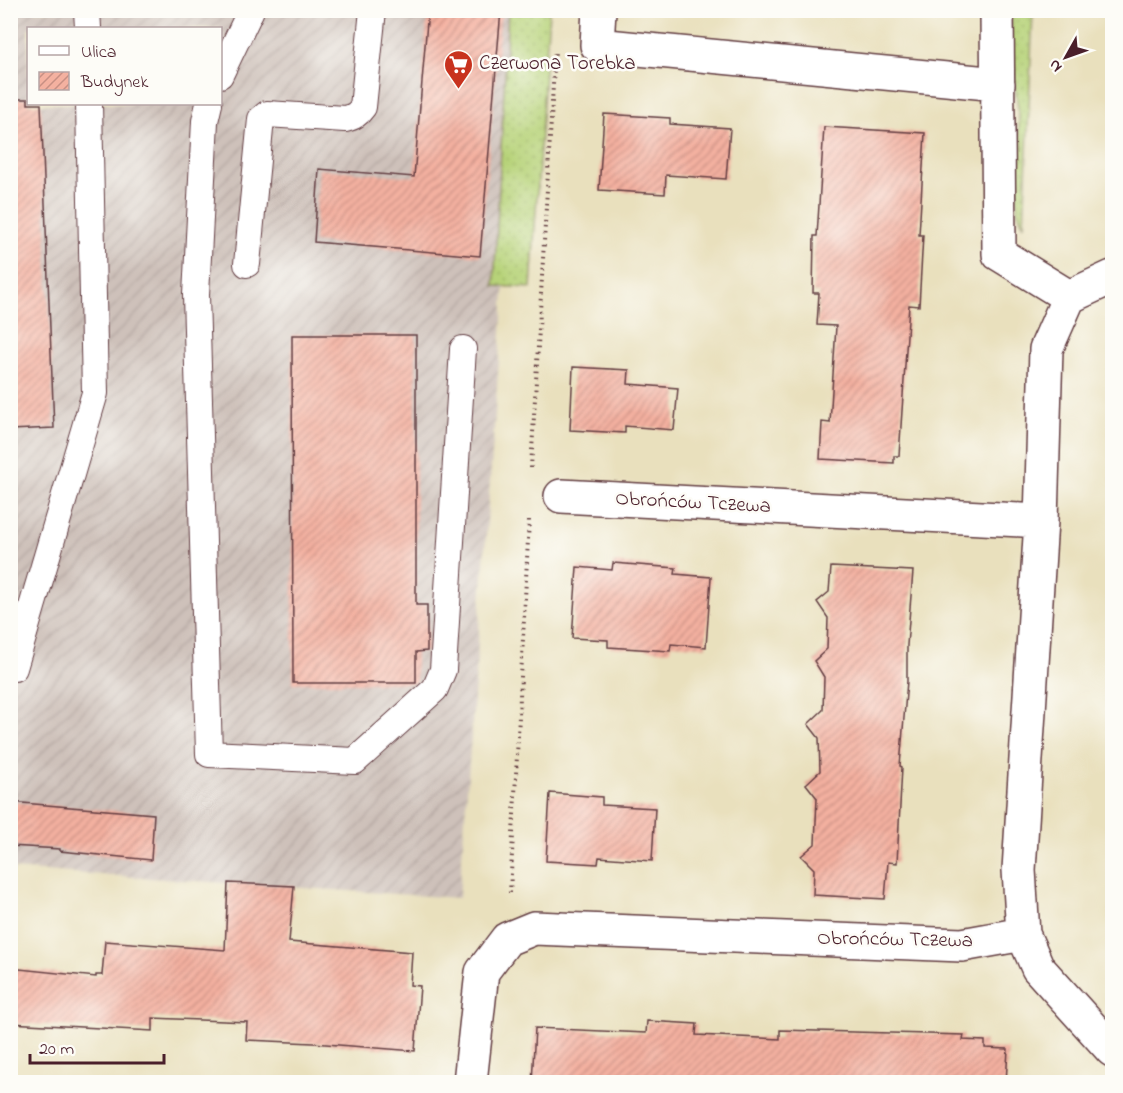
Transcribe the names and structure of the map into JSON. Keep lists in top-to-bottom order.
{
  "streets": {
    "street": ["Obrońców Tczewa"]
  },
  "places": {
    "supermarket": ["Czerwona Torebka"]
  },
  "legend": ["Ulica", "Budynek"],
  "scale_bar": "20 m",
  "north": "bottom left"
}
